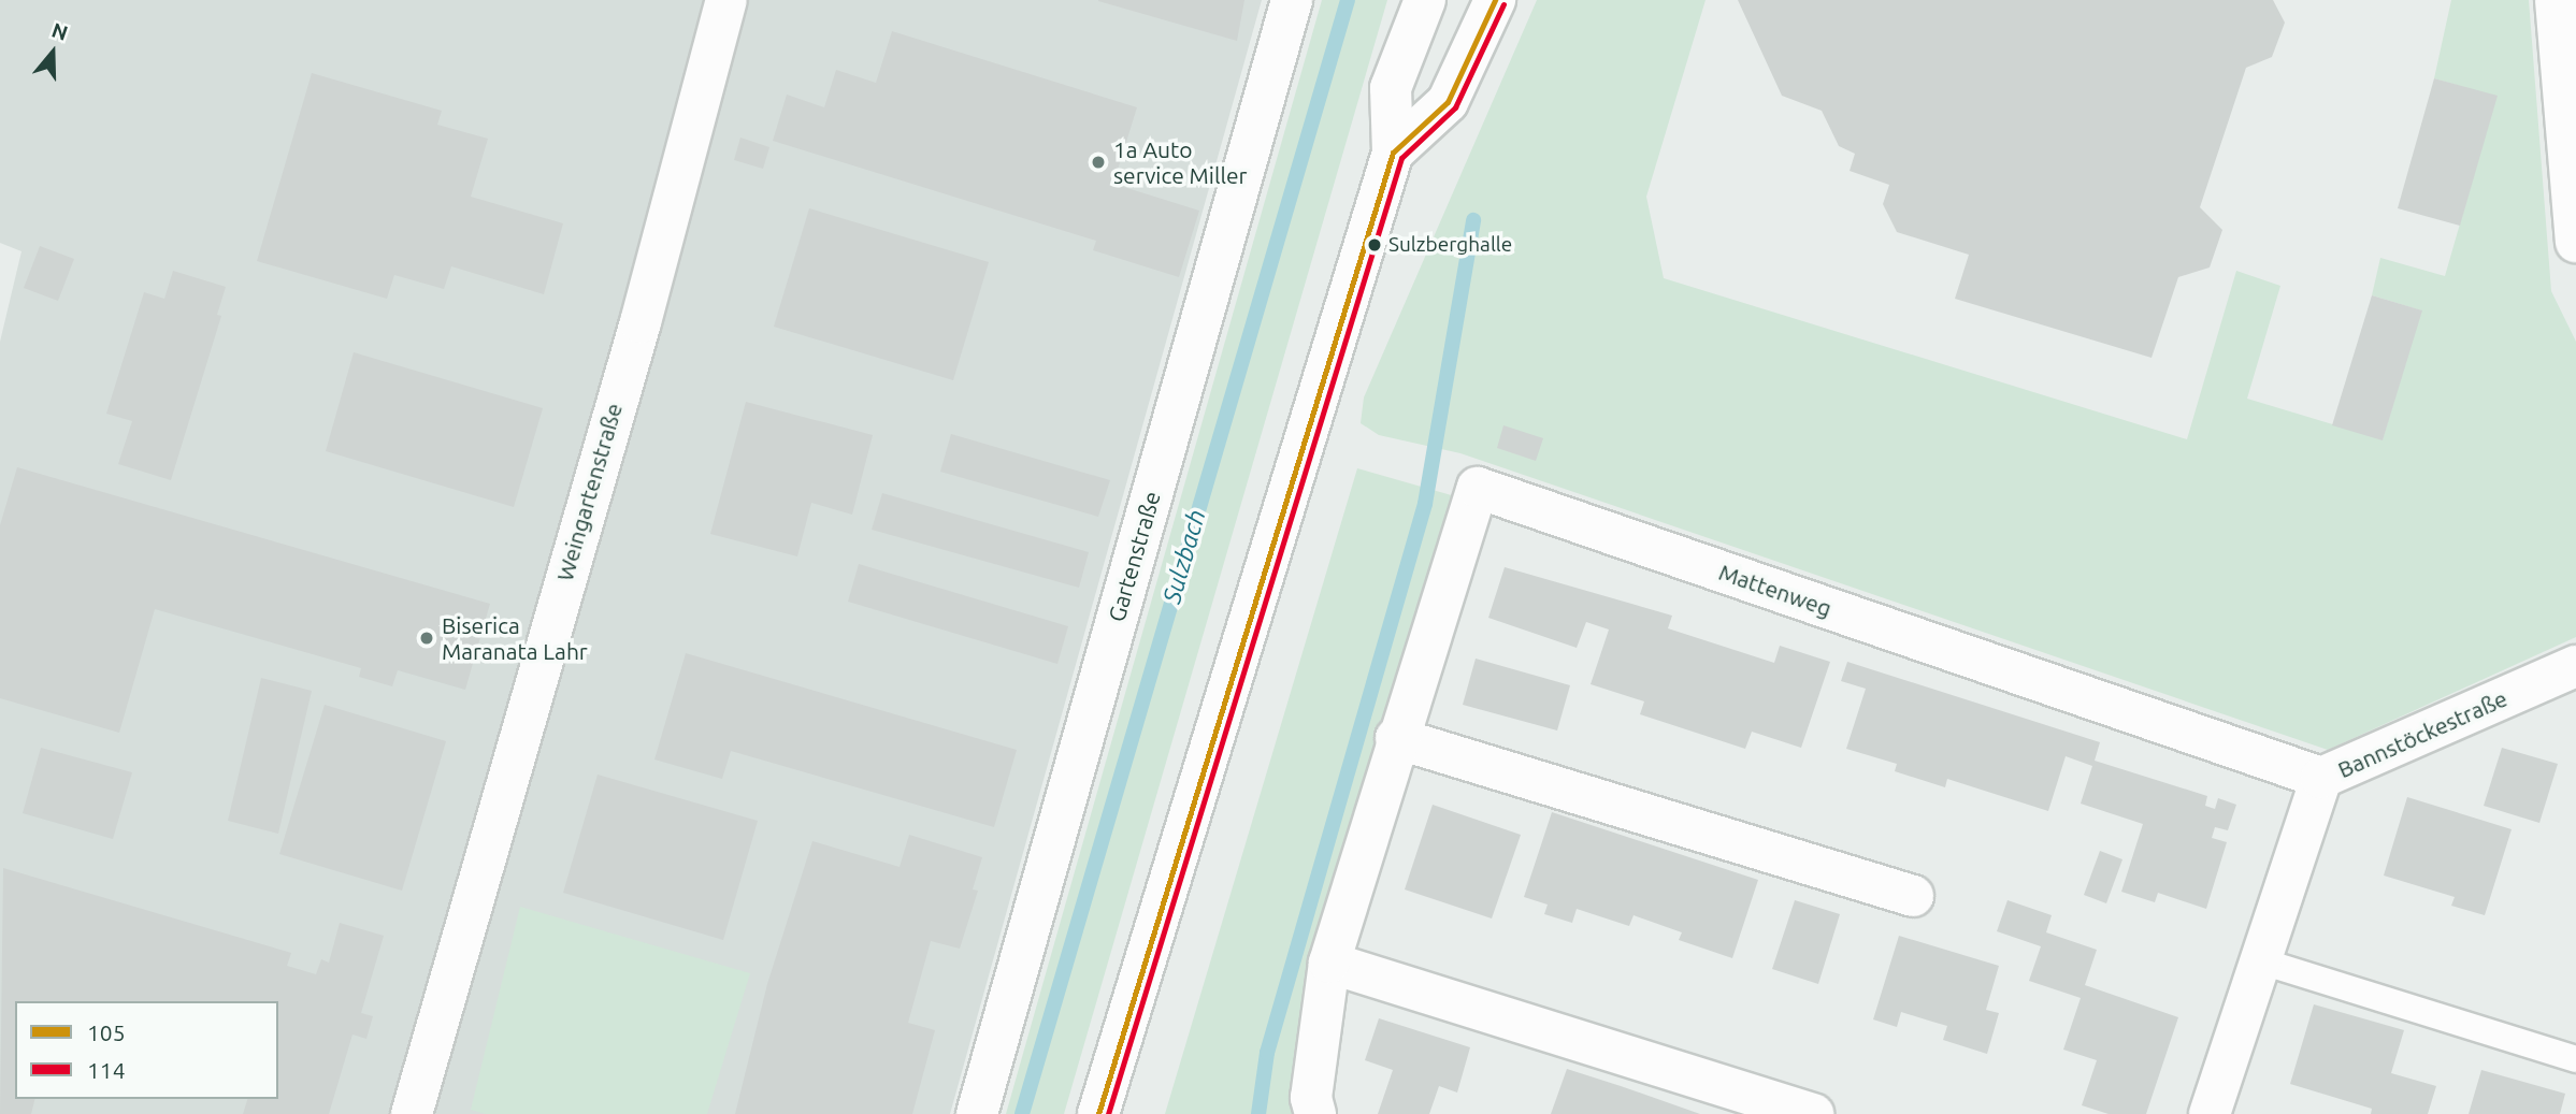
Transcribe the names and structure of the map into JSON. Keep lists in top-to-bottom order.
{
  "streets": {
    "street": [
      "Weingartenstraße",
      "Gartenstraße",
      "Mattenweg",
      "Bannstöckestraße"
    ]
  },
  "crossings": [
    ["Mattenweg", "Bannstöckestraße"]
  ],
  "water": ["Sulzbach"],
  "places": ["1a Auto service Miller", "Sulzberghalle", "Biserica Maranata Lahr"],
  "lines": ["transit line 105", "transit line 114"],
  "legend": ["105", "114"],
  "north": "top"
}
